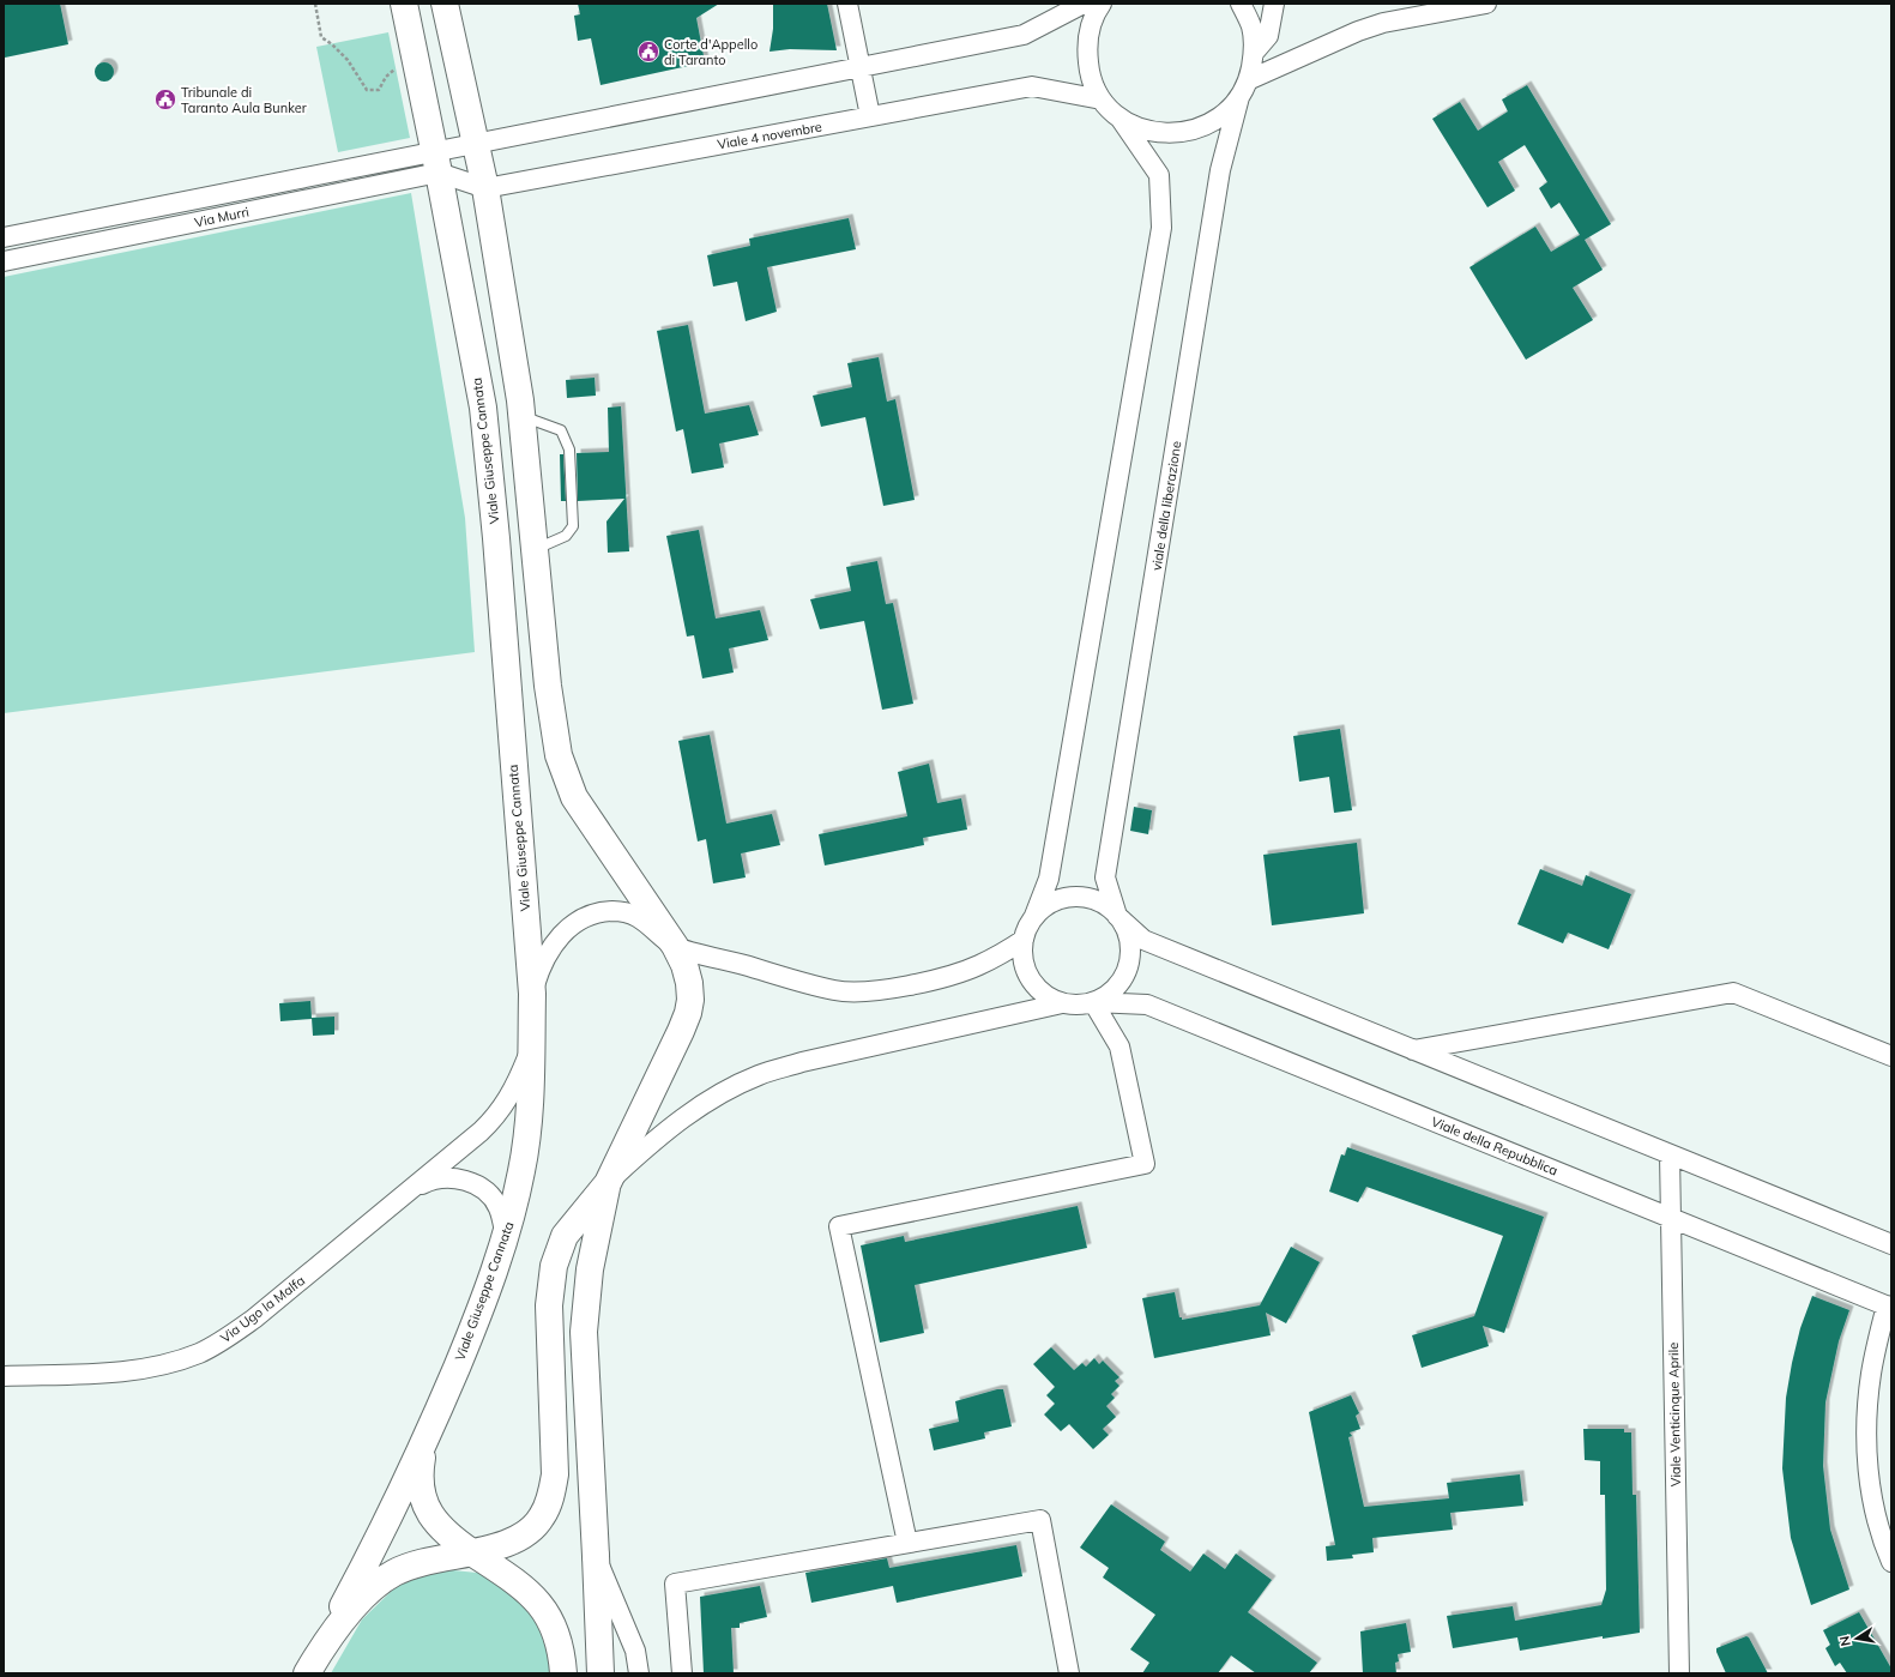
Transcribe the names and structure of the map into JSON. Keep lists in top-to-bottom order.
{
  "streets": {
    "main road": ["Viale Giuseppe Cannata"],
    "street": [
      "Viale 4 novembre",
      "Via Murri",
      "viale della liberazione",
      "Viale della Repubblica",
      "Via Ugo la Malfa",
      "Viale Venticinque Aprile"
    ]
  },
  "crossings": [
    ["Viale 4 novembre", "Via Murri"],
    ["Viale 4 novembre", "Viale Giuseppe Cannata"],
    ["Via Murri", "Viale Giuseppe Cannata"],
    ["Viale Giuseppe Cannata", "Via Ugo la Malfa"],
    ["viale della liberazione", "Viale della Repubblica"],
    ["Viale della Repubblica", "Viale Venticinque Aprile"]
  ],
  "places": {
    "public building": ["Corte d'Appello di Taranto", "Tribunale di Taranto Aula Bunker"]
  },
  "north": "left"
}
